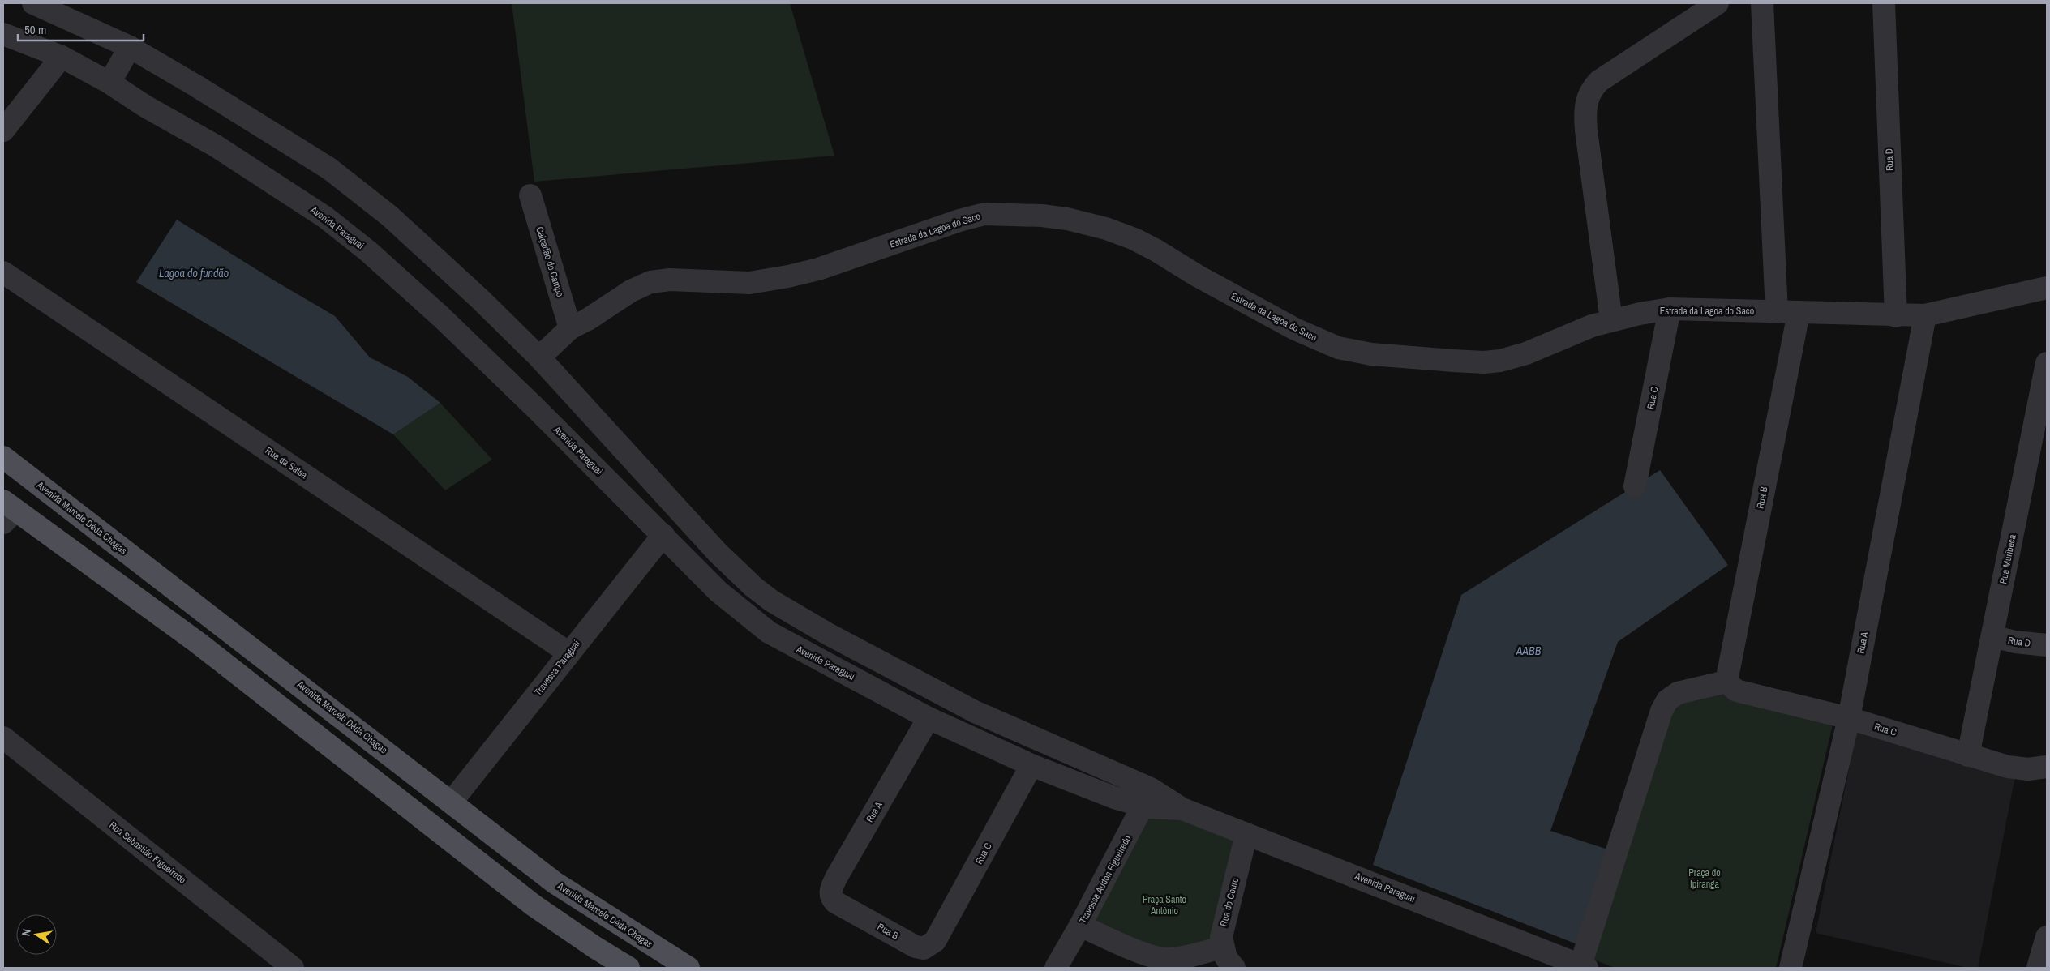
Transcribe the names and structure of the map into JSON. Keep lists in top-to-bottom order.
{
  "streets": {
    "main road": ["Avenida Marcelo Déda Chagas"],
    "street": [
      "Rua D",
      "Avenida Paraguai",
      "Estrada da Lagoa do Saco",
      "Calçadão do Campo",
      "Rua C",
      "Rua da Salsa",
      "Rua B",
      "Rua Muribeca",
      "Rua A",
      "Travessa Paraguai",
      "Rua Sebastião Figueiredo",
      "Travessa Audon Figueiredo",
      "Rua do Couro"
    ]
  },
  "crossings": [
    ["Rua D", "Estrada da Lagoa do Saco"],
    ["Rua D", "Rua Muribeca"],
    ["Avenida Paraguai", "Estrada da Lagoa do Saco"],
    ["Avenida Paraguai", "Rua C"],
    ["Avenida Paraguai", "Rua A"],
    ["Avenida Paraguai", "Travessa Paraguai"],
    ["Avenida Paraguai", "Travessa Audon Figueiredo"],
    ["Avenida Paraguai", "Rua do Couro"],
    ["Estrada da Lagoa do Saco", "Calçadão do Campo"],
    ["Estrada da Lagoa do Saco", "Rua C"],
    ["Estrada da Lagoa do Saco", "Rua B"],
    ["Estrada da Lagoa do Saco", "Rua A"],
    ["Rua C", "Rua B"],
    ["Rua C", "Rua Muribeca"],
    ["Rua C", "Rua A"],
    ["Rua da Salsa", "Travessa Paraguai"],
    ["Rua B", "Rua A"],
    ["Avenida Marcelo Déda Chagas", "Travessa Paraguai"]
  ],
  "water": ["Lagoa do fundão", "AABB"],
  "parks": ["Praça do Ipiranga", "Praça Santo Antônio"],
  "scale_bar": "50 m",
  "north": "left"
}
